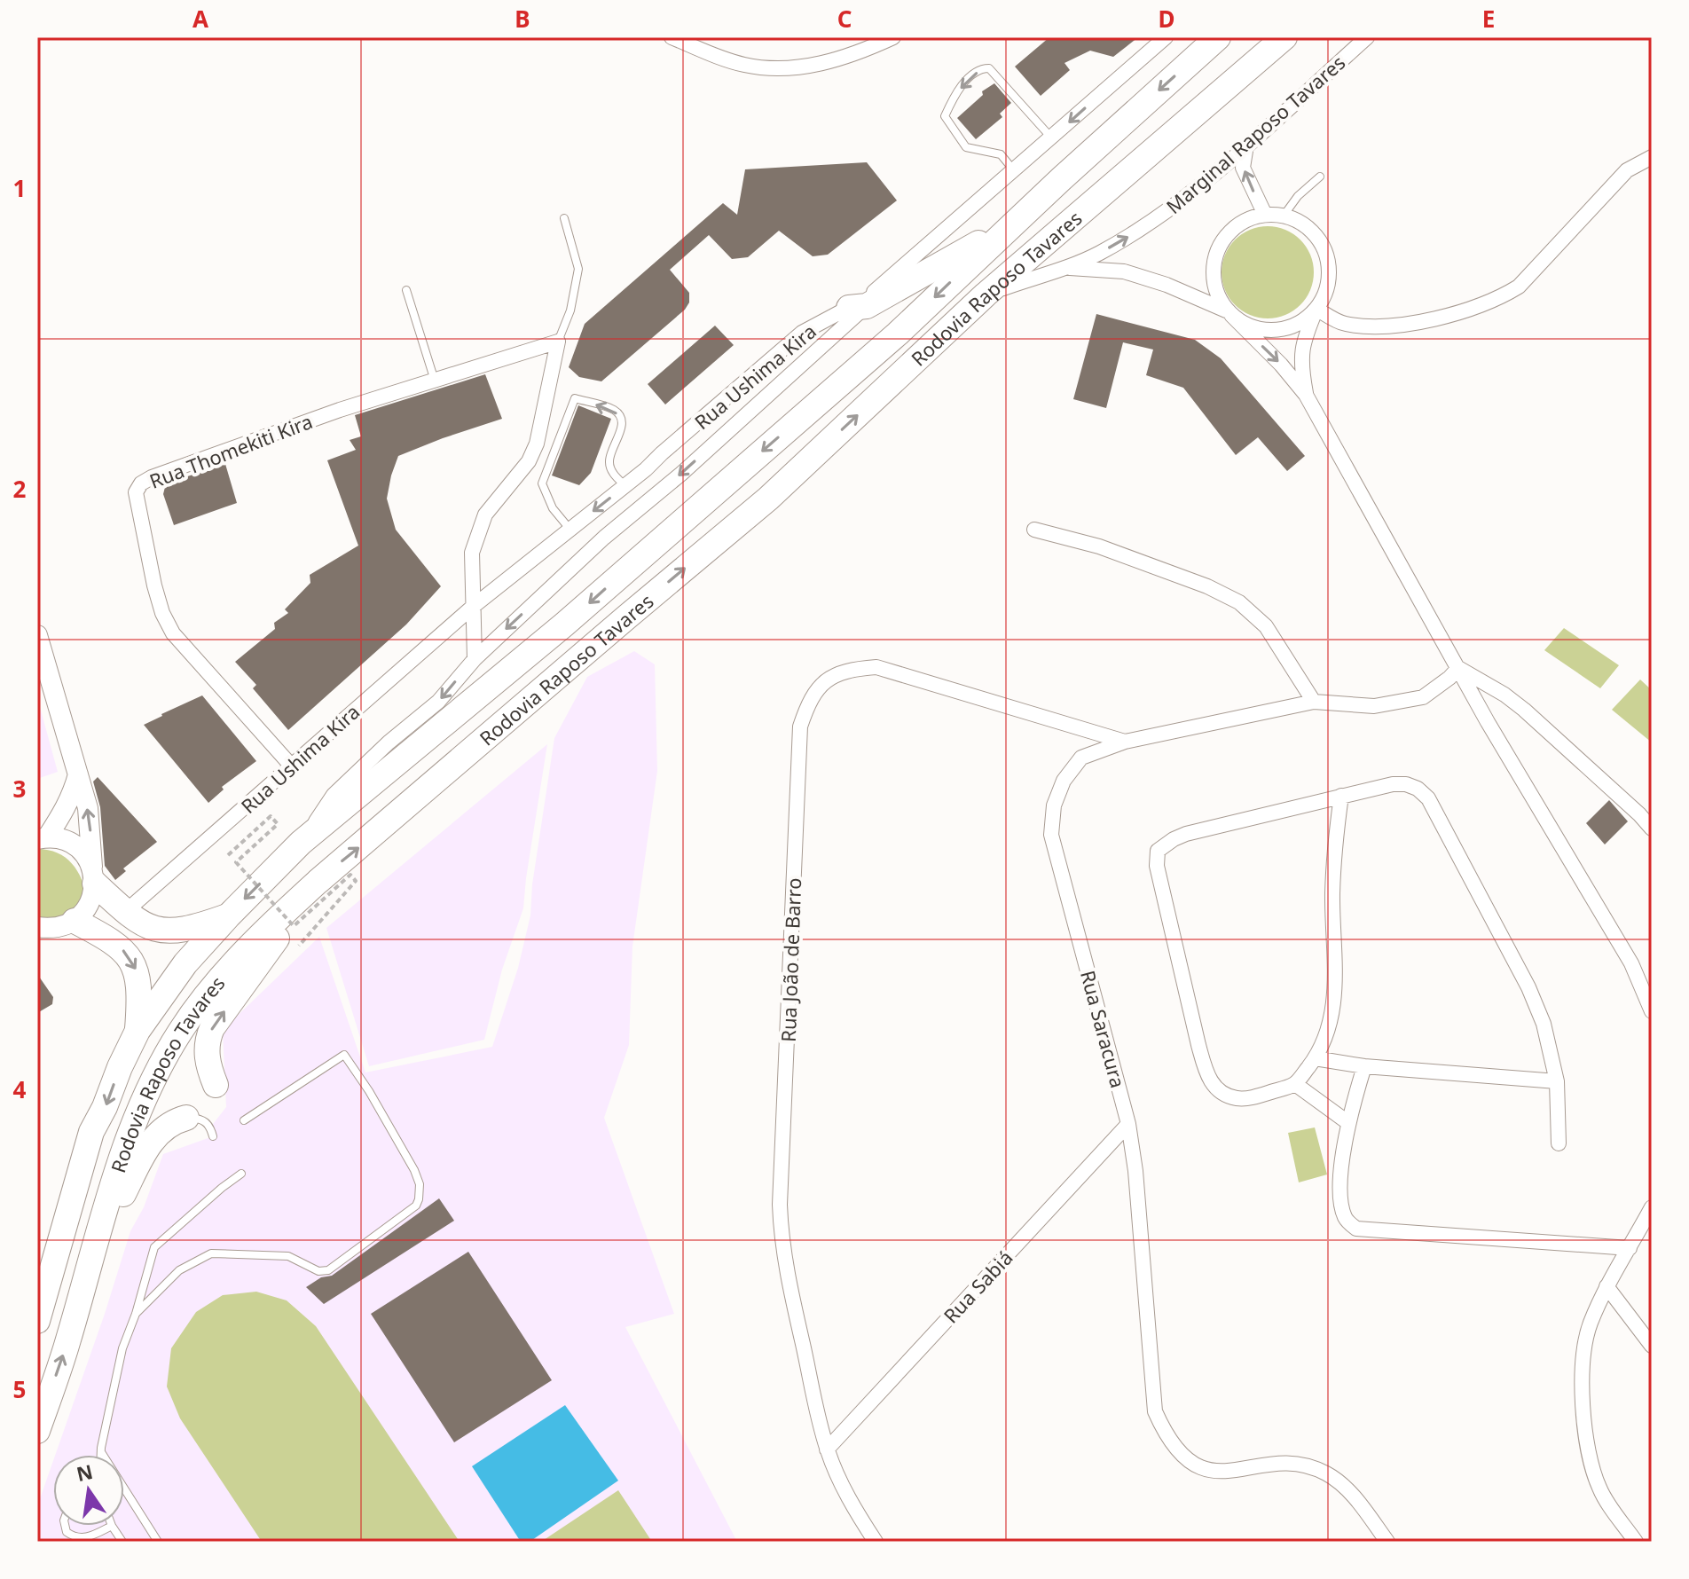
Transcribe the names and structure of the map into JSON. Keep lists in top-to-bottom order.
{
  "streets": {
    "highway": ["Rodovia Raposo Tavares"],
    "street": [
      "Marginal Raposo Tavares",
      "Rua Ushima Kira",
      "Rua Thomekiti Kira",
      "Rua João de Barro",
      "Rua Saracura",
      "Rua Sabiá"
    ]
  },
  "crossings": [
    ["Marginal Raposo Tavares", "Rodovia Raposo Tavares"],
    ["Rua Ushima Kira", "Rua Thomekiti Kira"],
    ["Rua João de Barro", "Rua Saracura"],
    ["Rua João de Barro", "Rua Sabiá"],
    ["Rua Saracura", "Rua Sabiá"]
  ],
  "one_way": ["Marginal Raposo Tavares"],
  "north": "top",
  "grid": {
    "columns": [
      "A",
      "B",
      "C",
      "D",
      "E"
    ],
    "rows": [
      "1",
      "2",
      "3",
      "4",
      "5"
    ]
  }
}
